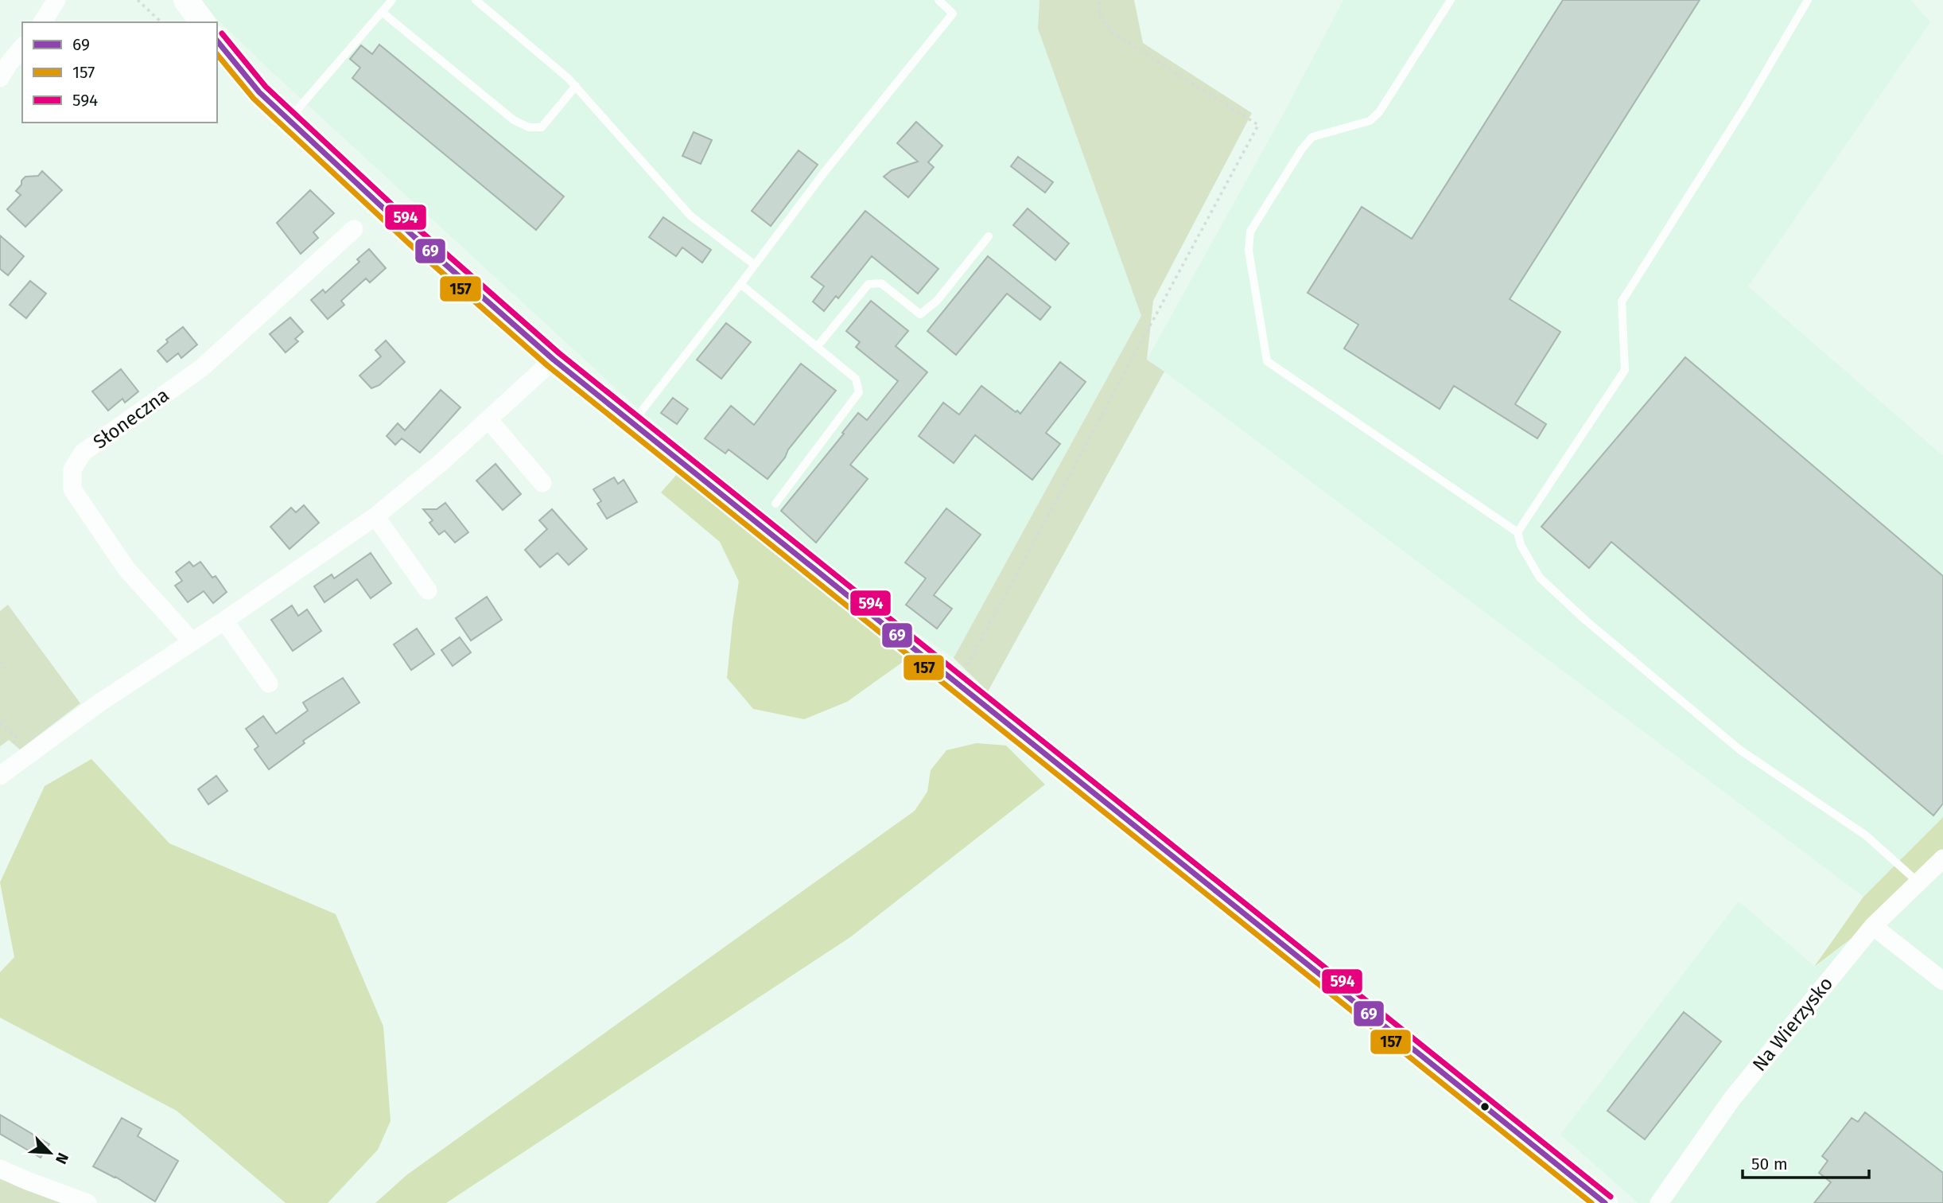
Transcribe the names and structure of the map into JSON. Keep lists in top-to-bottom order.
{
  "streets": {
    "street": ["Słoneczna", "Na Wierzysko"]
  },
  "lines": ["transit line 594", "transit line 69", "transit line 157"],
  "legend": ["69", "157", "594"],
  "scale_bar": "50 m",
  "north": "bottom right"
}
